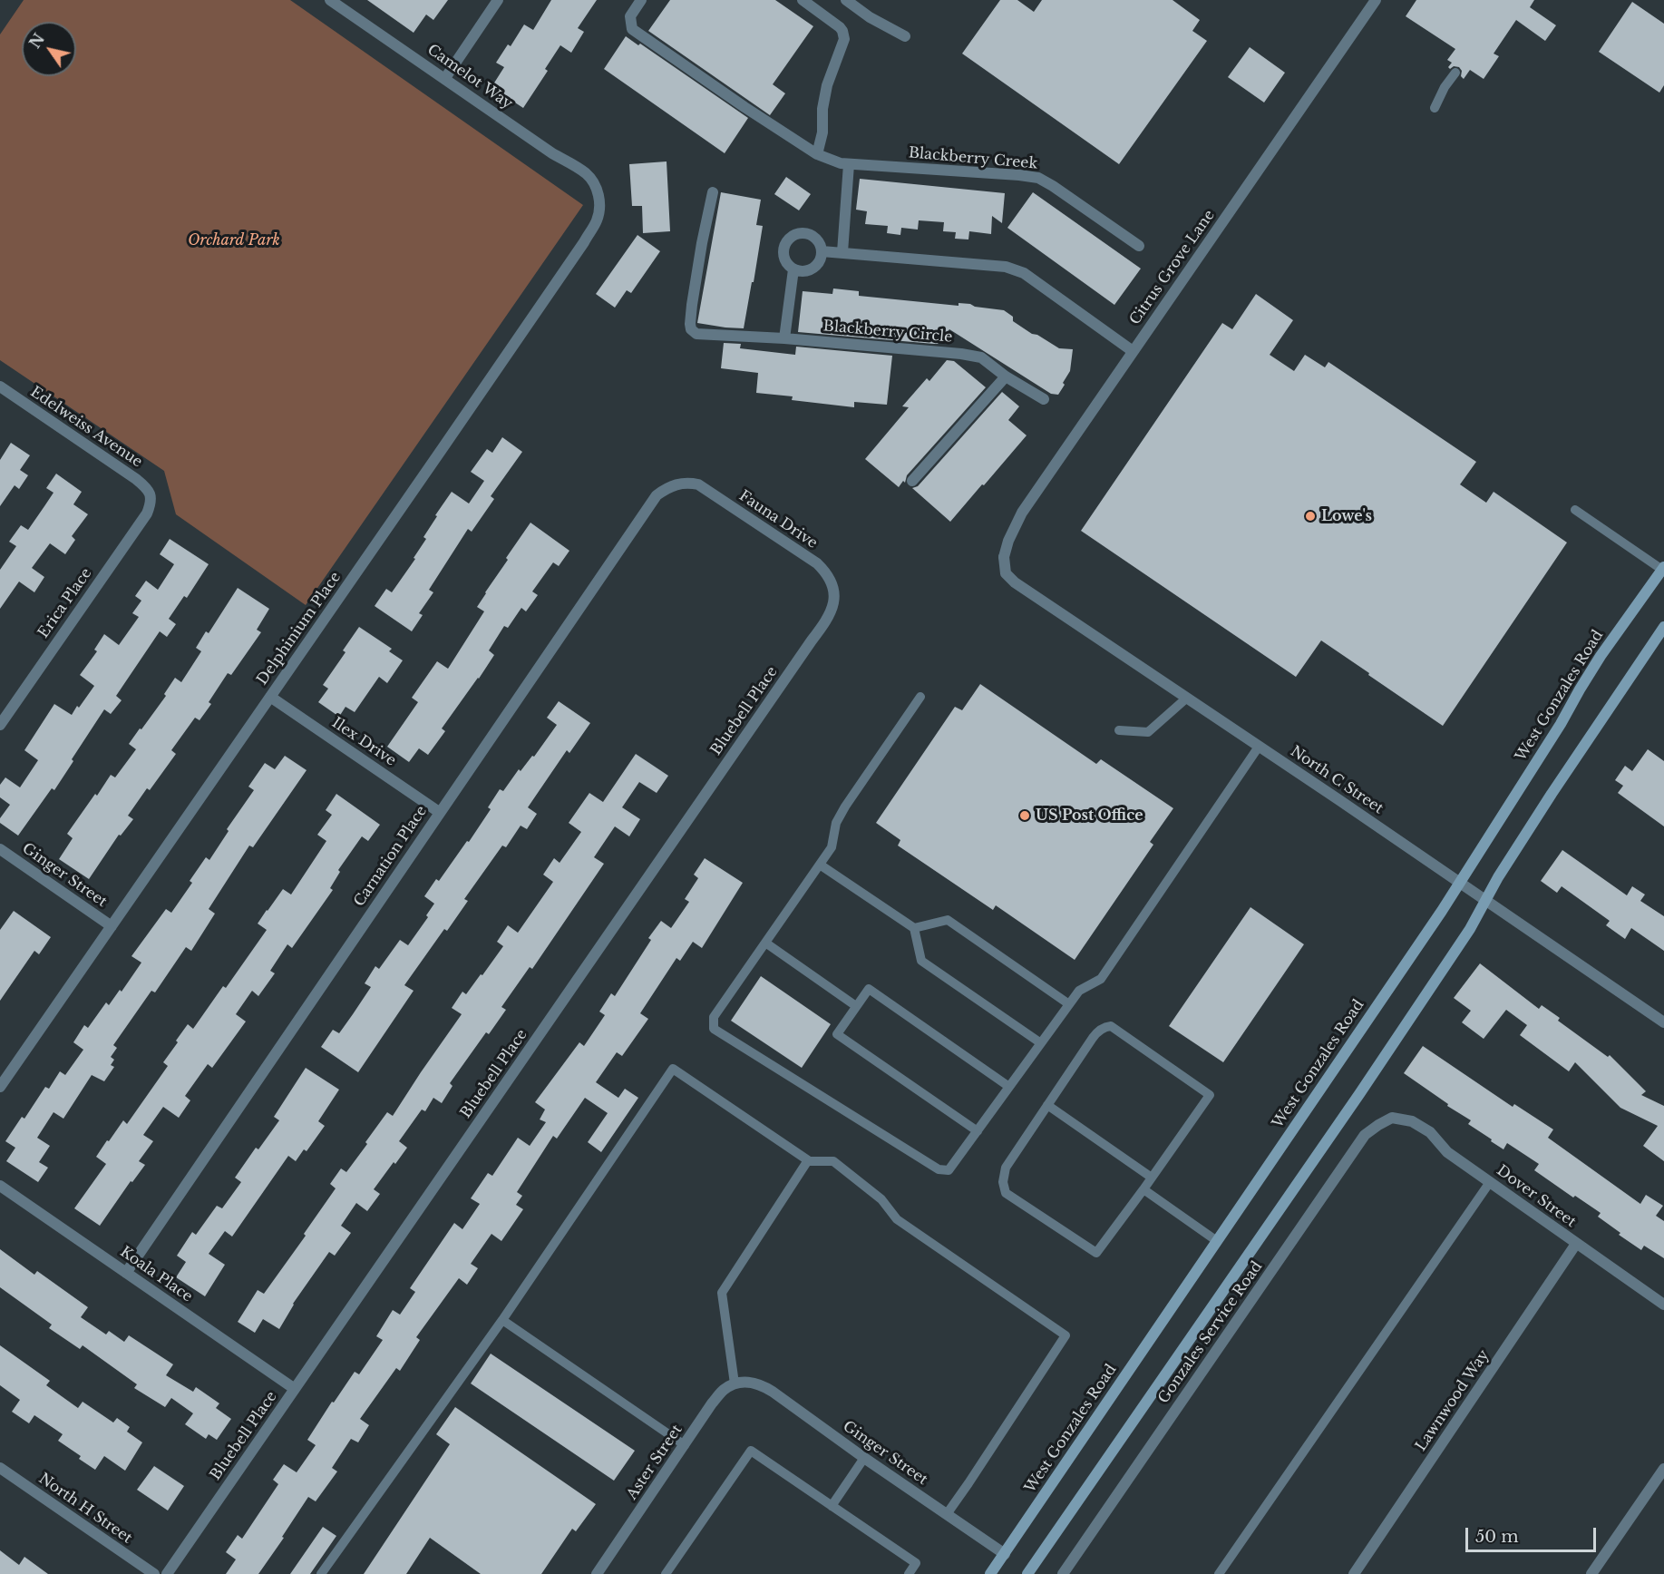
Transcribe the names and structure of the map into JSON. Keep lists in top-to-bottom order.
{
  "streets": {
    "main road": ["West Gonzales Road"],
    "street": [
      "Camelot Way",
      "Blackberry Creek",
      "Citrus Grove Lane",
      "Blackberry Circle",
      "Edelweiss Avenue",
      "Fauna Drive",
      "Erica Place",
      "Delphinium Place",
      "Bluebell Place",
      "Ilex Drive",
      "North C Street",
      "Carnation Place",
      "Ginger Street",
      "Dover Street",
      "Koala Place",
      "Gonzales Service Road",
      "Lawnwood Way",
      "Aster Street",
      "North H Street"
    ]
  },
  "crossings": [
    ["Camelot Way", "Delphinium Place"],
    ["Citrus Grove Lane", "North C Street"],
    ["Edelweiss Avenue", "Erica Place"],
    ["Fauna Drive", "Bluebell Place"],
    ["Fauna Drive", "Carnation Place"],
    ["Delphinium Place", "Ilex Drive"],
    ["Delphinium Place", "Ginger Street"],
    ["West Gonzales Road", "North C Street"],
    ["West Gonzales Road", "Ginger Street"],
    ["Bluebell Place", "Koala Place"],
    ["Ilex Drive", "Carnation Place"],
    ["Carnation Place", "Koala Place"],
    ["Ginger Street", "Aster Street"],
    ["Dover Street", "Gonzales Service Road"],
    ["Dover Street", "Lawnwood Way"]
  ],
  "parks": ["Orchard Park"],
  "places": ["Lowe's", "US Post Office"],
  "scale_bar": "50 m",
  "north": "top left"
}
